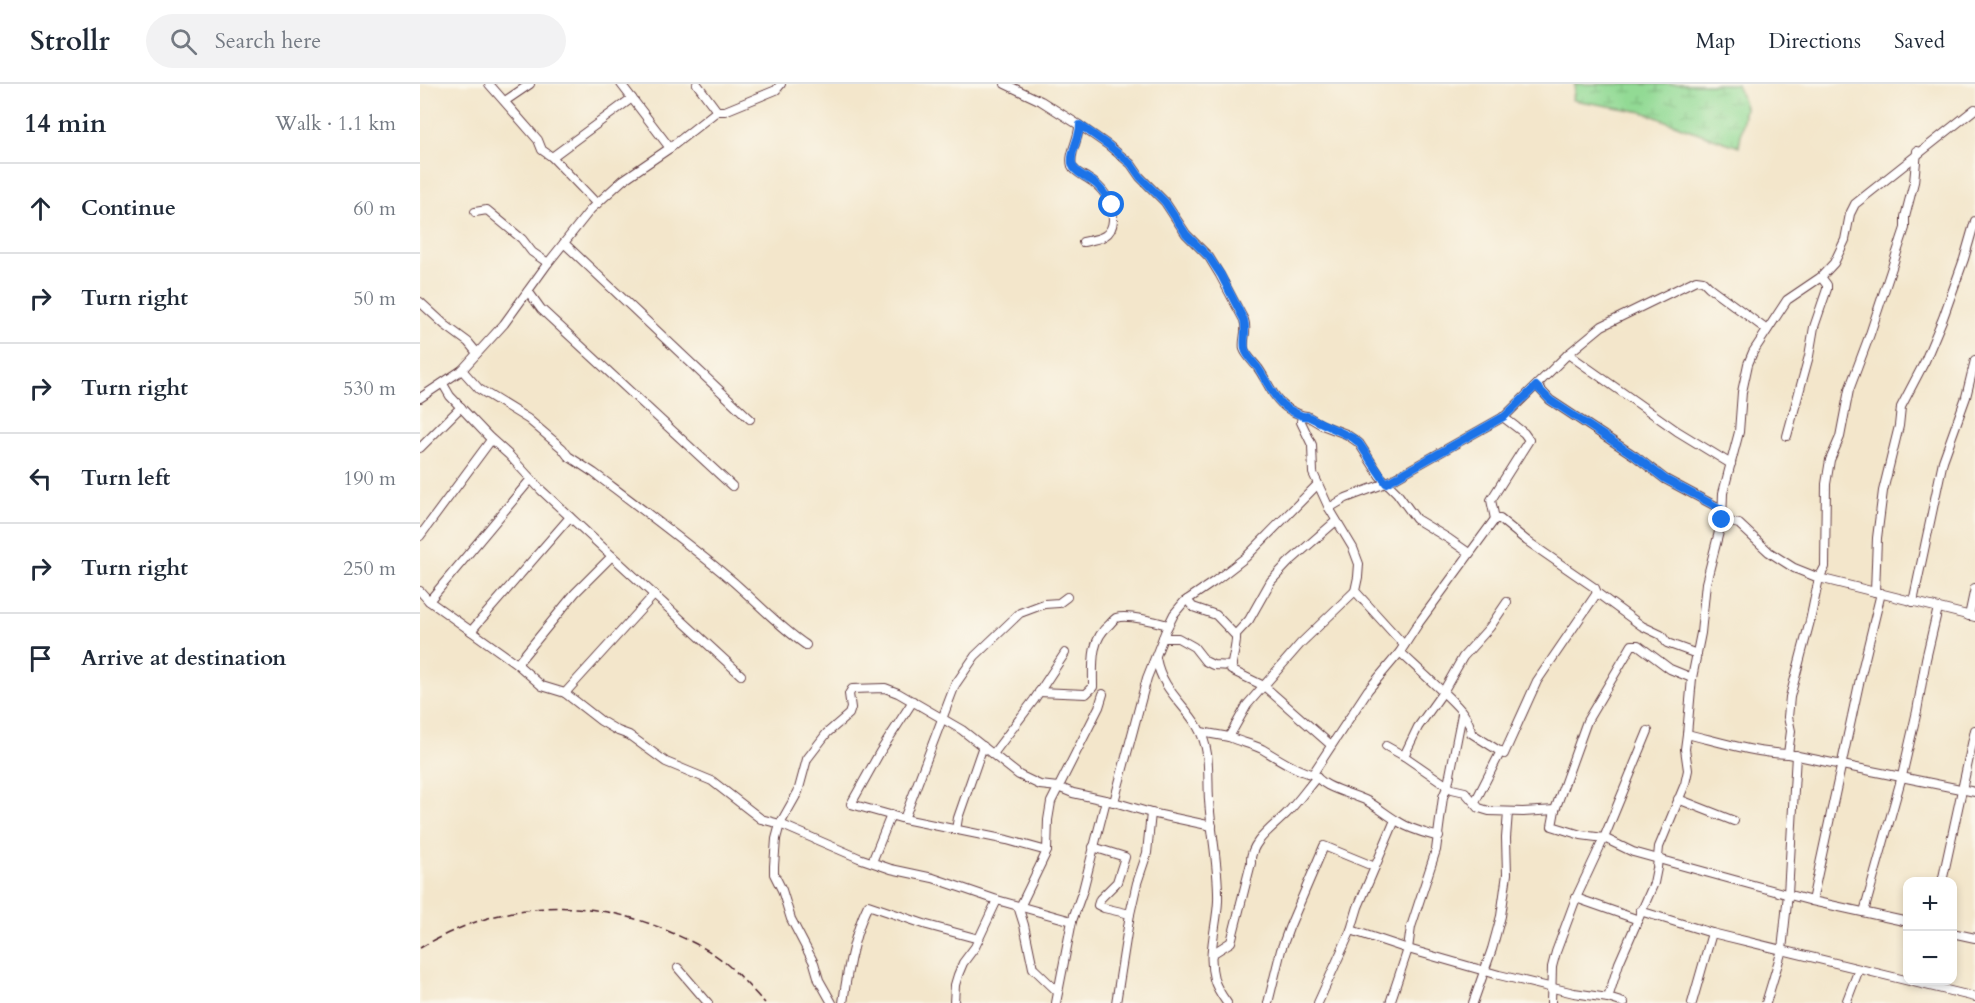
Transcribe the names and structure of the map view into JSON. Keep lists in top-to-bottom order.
{
  "page": {
    "header": "Strollr",
    "search": "Search here",
    "nav": ["Map", "Directions", "Saved"],
    "heading": ["14 min", "Walk · 1.1 km"],
    "list": [
      ["Continue", "60 m"],
      ["Turn right", "50 m"],
      ["Turn right", "530 m"],
      ["Turn left", "190 m"],
      ["Turn right", "250 m"],
      "Arrive at destination"
    ],
    "map_buttons": ["+", "−"]
  }
}
